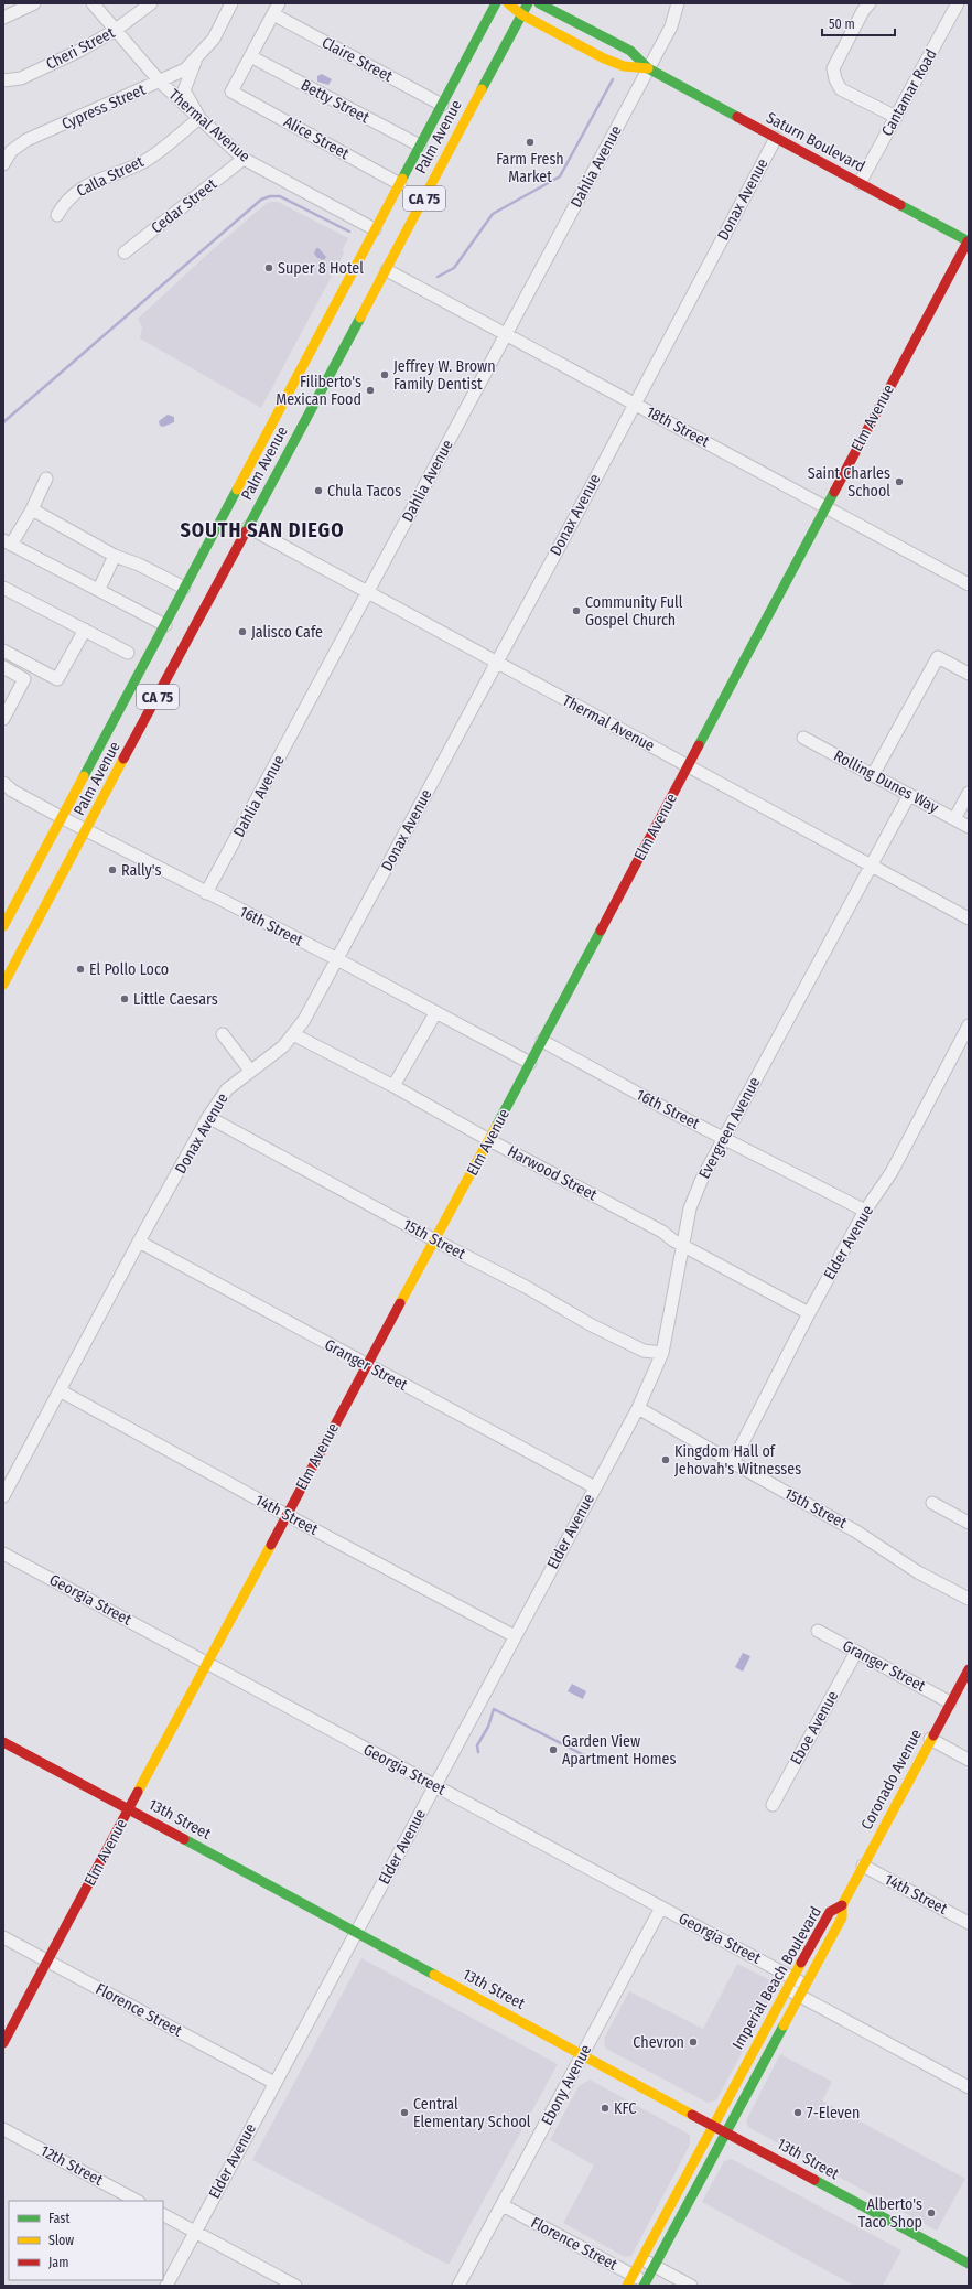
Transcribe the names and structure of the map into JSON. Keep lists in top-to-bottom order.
{
  "streets": {
    "main road": [
      "Palm Avenue",
      "Saturn Boulevard",
      "CA 75",
      "Elm Avenue",
      "Coronado Avenue",
      "13th Street",
      "Imperial Beach Boulevard"
    ],
    "street": [
      "Cheri Street",
      "Claire Street",
      "Cantamar Road",
      "Betty Street",
      "Cypress Street",
      "Thermal Avenue",
      "Alice Street",
      "Dahlia Avenue",
      "Calla Street",
      "Donax Avenue",
      "Cedar Street",
      "18th Street",
      "Rolling Dunes Way",
      "16th Street",
      "Evergreen Avenue",
      "Harwood Street",
      "15th Street",
      "Elder Avenue",
      "Granger Street",
      "14th Street",
      "Georgia Street",
      "Eboe Avenue",
      "Florence Street",
      "Ebony Avenue",
      "12th Street"
    ]
  },
  "crossings": [
    ["Cheri Street", "Thermal Avenue"],
    ["Claire Street", "Palm Avenue"],
    ["Cantamar Road", "Saturn Boulevard"],
    ["Betty Street", "Palm Avenue"],
    ["Betty Street", "Alice Street"],
    ["Cypress Street", "Thermal Avenue"],
    ["Thermal Avenue", "Palm Avenue"],
    ["Thermal Avenue", "Dahlia Avenue"],
    ["Thermal Avenue", "Calla Street"],
    ["Thermal Avenue", "Donax Avenue"],
    ["Thermal Avenue", "Cedar Street"],
    ["Thermal Avenue", "Elm Avenue"],
    ["Thermal Avenue", "Evergreen Avenue"],
    ["Palm Avenue", "Alice Street"],
    ["Palm Avenue", "Saturn Boulevard"],
    ["Palm Avenue", "18th Street"],
    ["Palm Avenue", "16th Street"],
    ["Saturn Boulevard", "Dahlia Avenue"],
    ["Saturn Boulevard", "Donax Avenue"],
    ["Saturn Boulevard", "Elm Avenue"],
    ["Dahlia Avenue", "18th Street"],
    ["Dahlia Avenue", "16th Street"],
    ["Donax Avenue", "18th Street"],
    ["Donax Avenue", "16th Street"],
    ["Donax Avenue", "Harwood Street"],
    ["Donax Avenue", "15th Street"],
    ["Donax Avenue", "Granger Street"],
    ["Donax Avenue", "14th Street"],
    ["Elm Avenue", "18th Street"],
    ["Elm Avenue", "16th Street"],
    ["Elm Avenue", "Harwood Street"],
    ["Elm Avenue", "15th Street"],
    ["Elm Avenue", "Granger Street"],
    ["Elm Avenue", "14th Street"],
    ["Elm Avenue", "Georgia Street"],
    ["Elm Avenue", "13th Street"],
    ["Elm Avenue", "Florence Street"],
    ["Rolling Dunes Way", "Evergreen Avenue"],
    ["16th Street", "Evergreen Avenue"],
    ["16th Street", "Elder Avenue"],
    ["Evergreen Avenue", "Harwood Street"],
    ["Evergreen Avenue", "15th Street"],
    ["Evergreen Avenue", "Elder Avenue"],
    ["Harwood Street", "Elder Avenue"],
    ["15th Street", "Elder Avenue"],
    ["Elder Avenue", "Granger Street"],
    ["Elder Avenue", "14th Street"],
    ["Elder Avenue", "Georgia Street"],
    ["Elder Avenue", "13th Street"],
    ["Elder Avenue", "Florence Street"],
    ["Granger Street", "Eboe Avenue"],
    ["Granger Street", "Coronado Avenue"],
    ["14th Street", "Coronado Avenue"],
    ["Georgia Street", "Imperial Beach Boulevard"],
    ["Georgia Street", "Ebony Avenue"],
    ["Coronado Avenue", "Imperial Beach Boulevard"],
    ["13th Street", "Imperial Beach Boulevard"],
    ["13th Street", "Ebony Avenue"],
    ["Imperial Beach Boulevard", "Florence Street"],
    ["Florence Street", "Ebony Avenue"]
  ],
  "districts": ["SOUTH SAN DIEGO"],
  "places": [
    "Farm Fresh Market",
    "Super 8 Hotel",
    "Jeffrey W. Brown Family Dentist",
    "Filiberto's Mexican Food",
    "Saint Charles School",
    "Chula Tacos",
    "Community Full Gospel Church",
    "Jalisco Cafe",
    "Rally's",
    "El Pollo Loco",
    "Little Caesars",
    "Kingdom Hall of Jehovah's Witnesses",
    "Garden View Apartment Homes",
    "Chevron",
    "KFC",
    "Central Elementary School",
    "7-Eleven",
    "Alberto's Taco Shop"
  ],
  "legend": ["Fast", "Slow", "Jam"],
  "scale_bar": "50 m"
}
